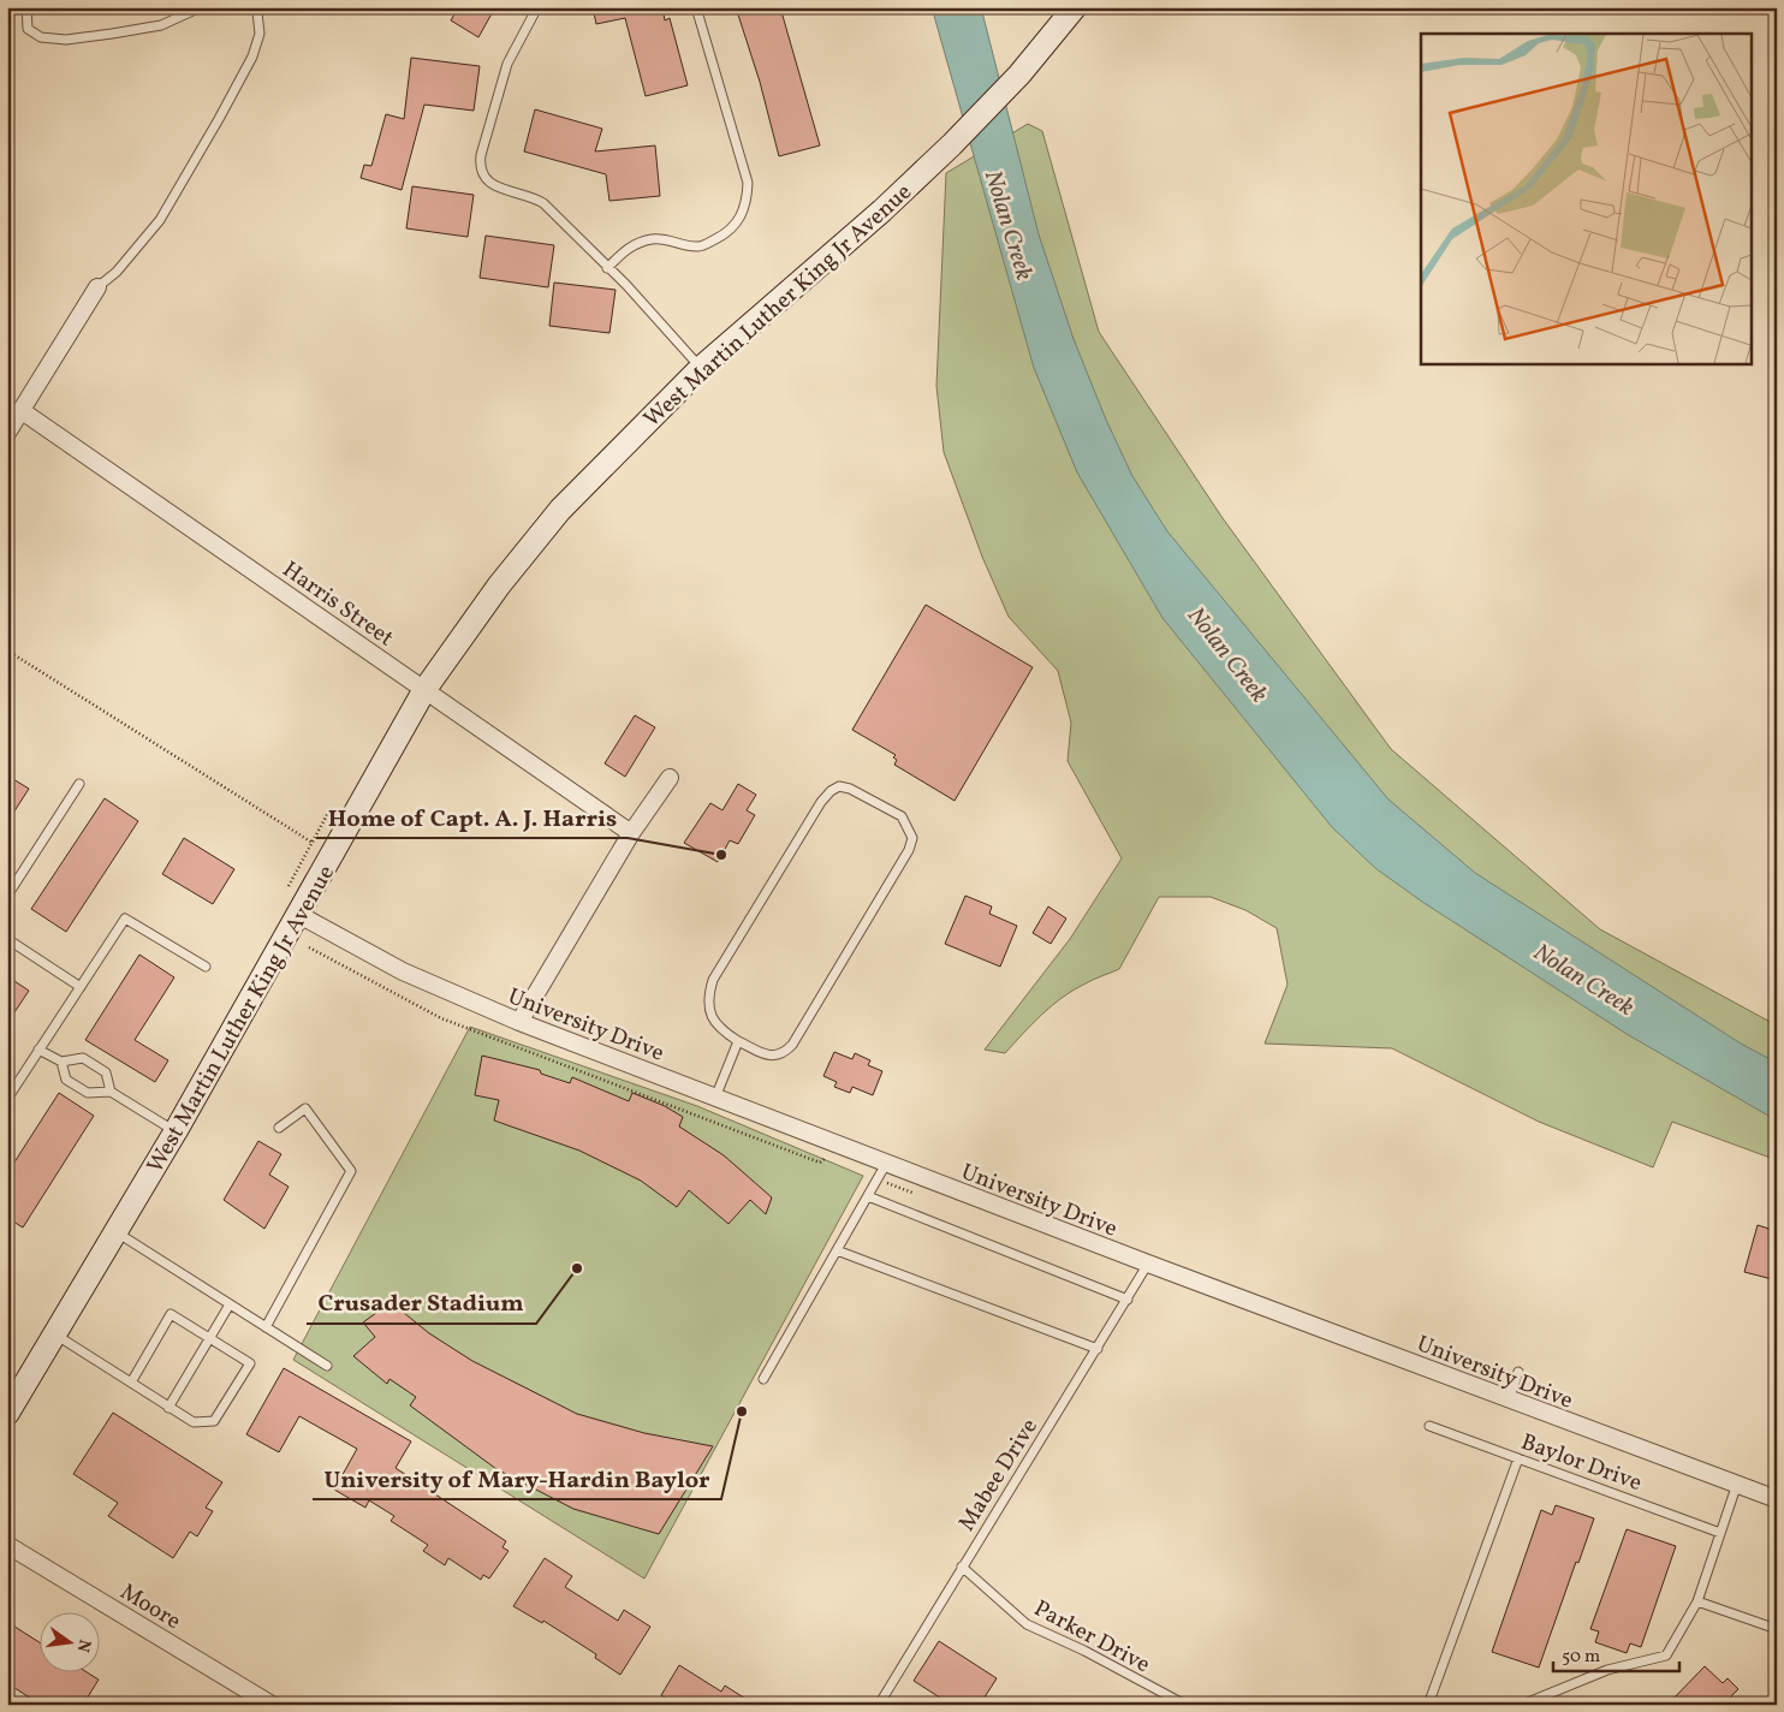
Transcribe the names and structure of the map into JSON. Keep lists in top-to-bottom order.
{
  "streets": {
    "street": [
      "West Martin Luther King Jr Avenue",
      "Harris Street",
      "University Drive",
      "Moore"
    ],
    "lane": ["Baylor Drive", "Mabee Drive", "Parker Drive"]
  },
  "crossings": [
    ["West Martin Luther King Jr Avenue", "Harris Street"],
    ["West Martin Luther King Jr Avenue", "University Drive"],
    ["University Drive", "Mabee Drive"],
    ["Mabee Drive", "Parker Drive"]
  ],
  "water": ["Nolan Creek"],
  "places": ["Home of Capt. A. J. Harris", "Crusader Stadium", "University of Mary-Hardin Baylor"],
  "scale_bar": "50 m",
  "north": "right"
}
